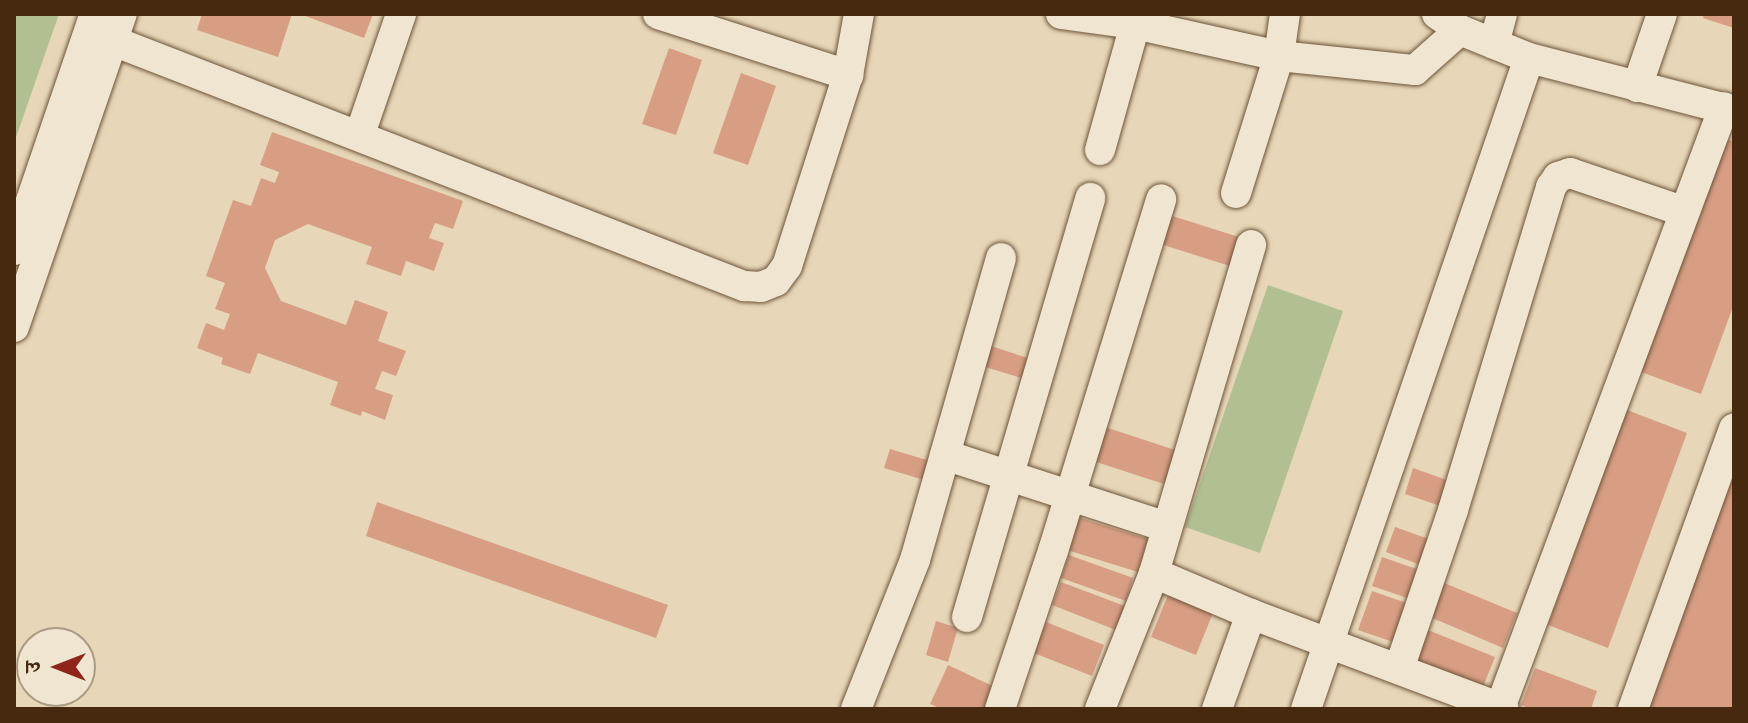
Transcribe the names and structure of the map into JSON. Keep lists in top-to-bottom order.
{
  "north": "left"
}
